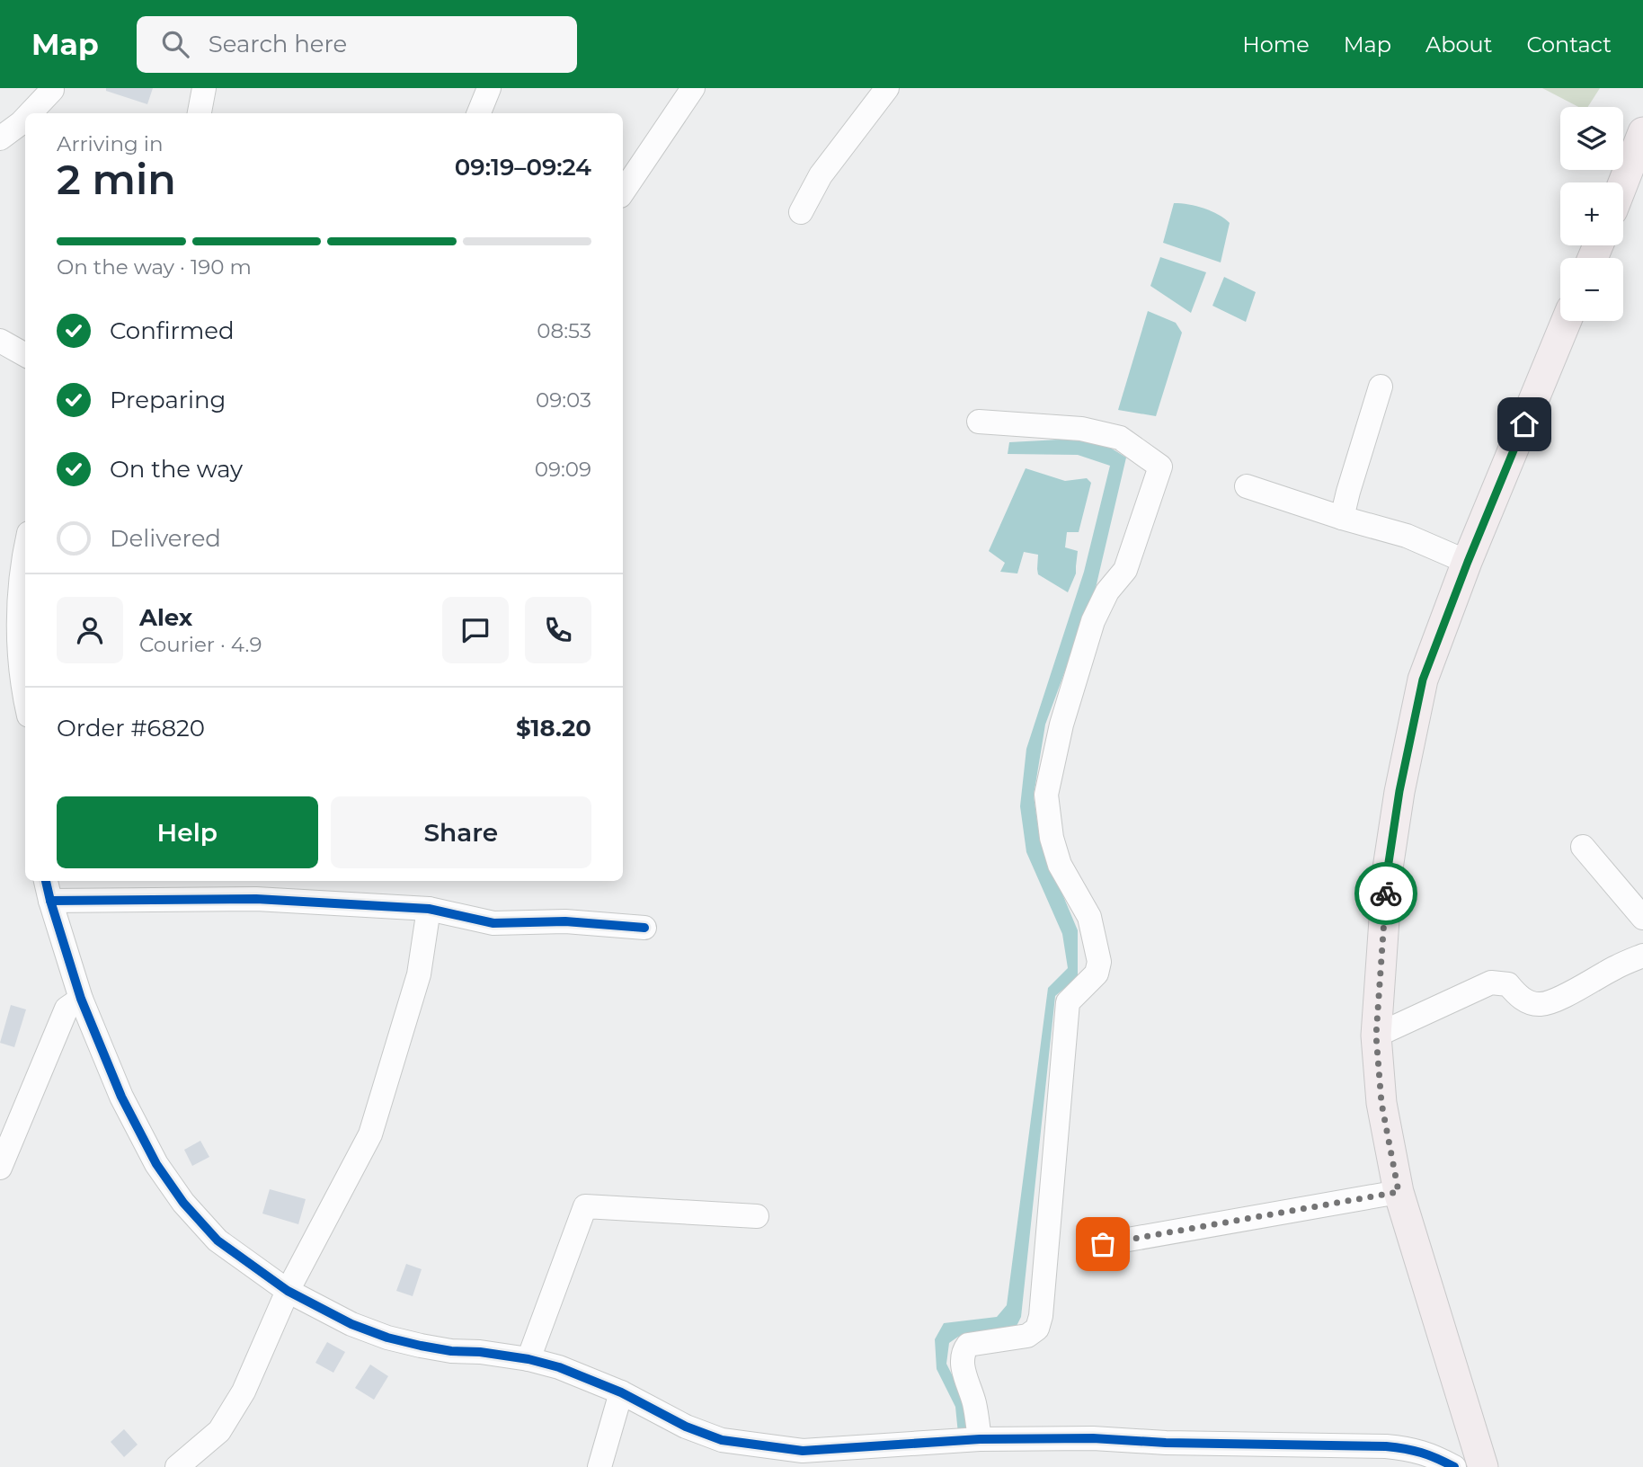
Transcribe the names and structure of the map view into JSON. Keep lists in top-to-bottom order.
{
  "page": {
    "header": "Map",
    "search": "Search here",
    "nav": [
      "Home",
      "Map",
      "About",
      "Contact"
    ],
    "map_buttons": ["+", "−"],
    "heading": ["2 min", "Arriving in", "09:19–09:24"],
    "panel": [
      "Alex",
      "Courier · 4.9",
      "Order #6820",
      "$18.20"
    ],
    "bar": "On the way · 190 m",
    "list": [
      ["Confirmed", "08:53"],
      ["Preparing", "09:03"],
      ["On the way", "09:09"],
      "Delivered"
    ],
    "buttons": ["Help", "Share"]
  }
}
